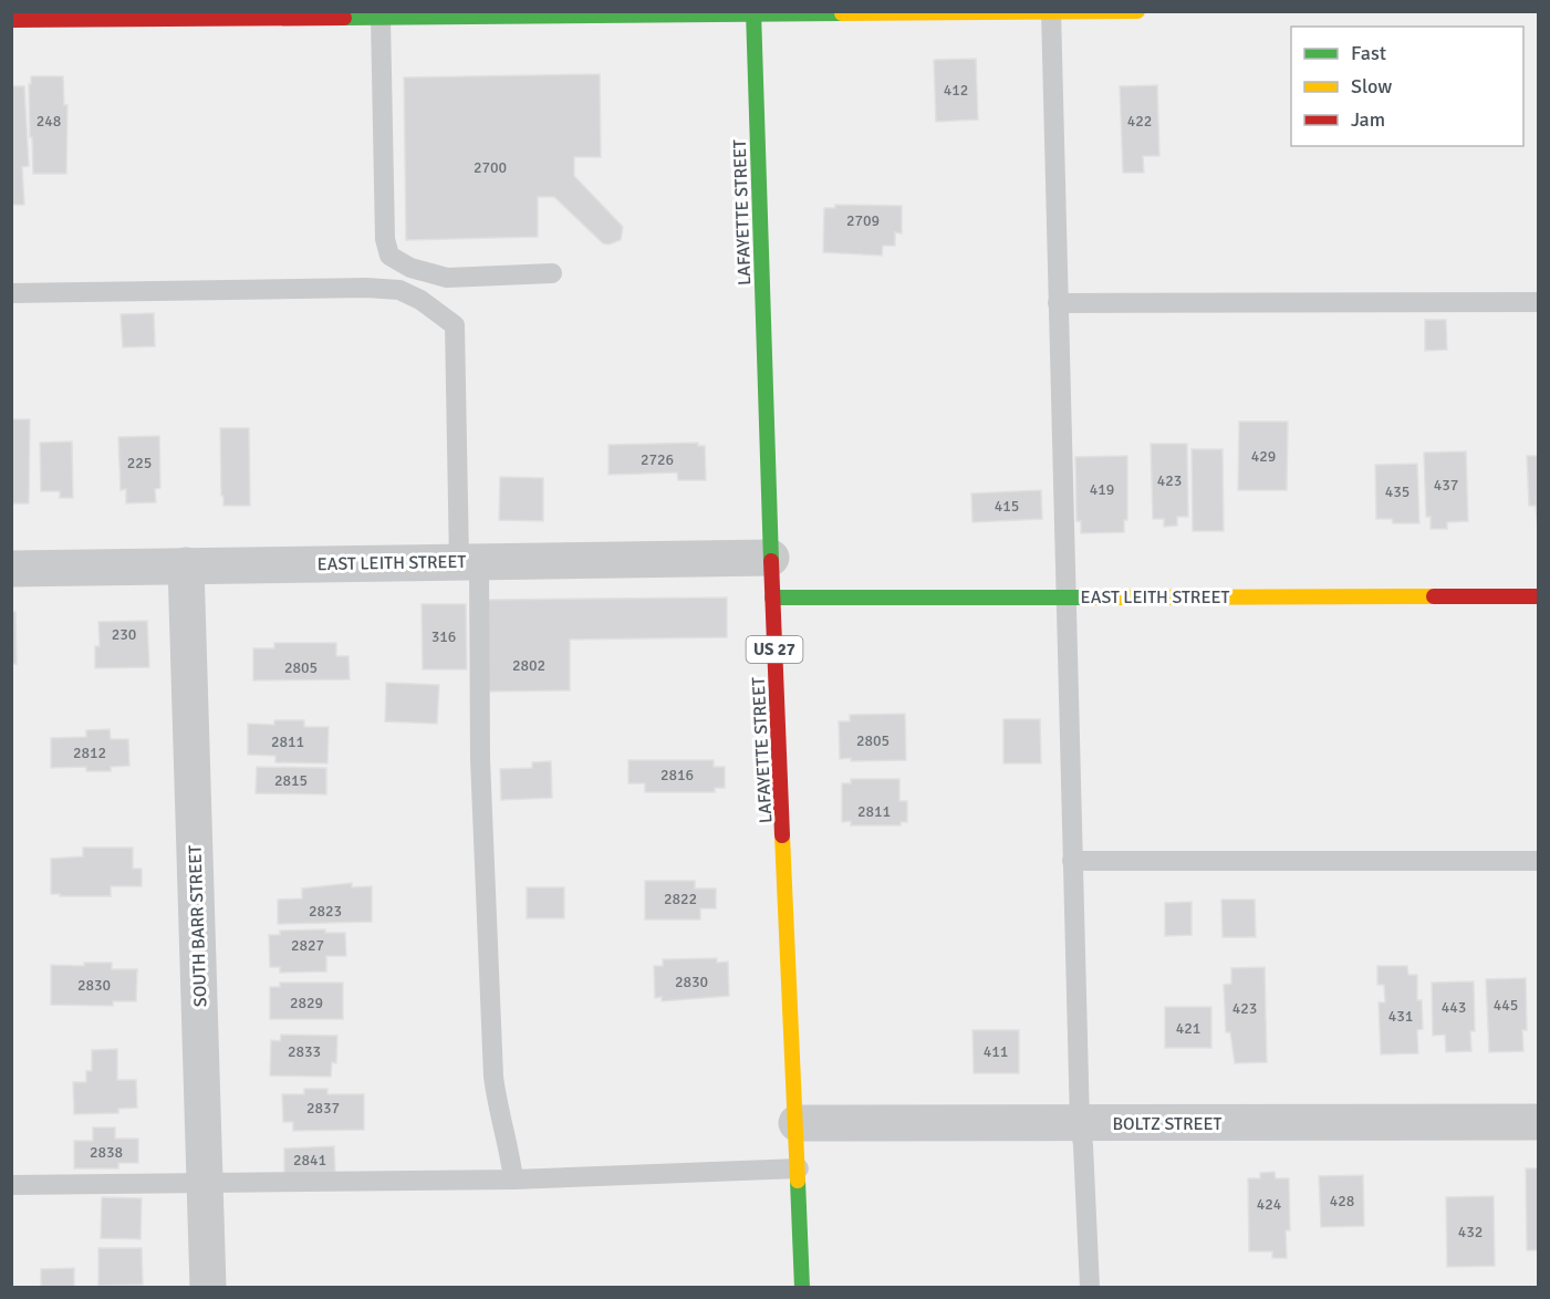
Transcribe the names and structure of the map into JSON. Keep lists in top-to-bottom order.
{
  "streets": {
    "main road": ["LAFAYETTE STREET", "EAST LEITH STREET", "US 27"],
    "street": ["SOUTH BARR STREET", "BOLTZ STREET"]
  },
  "crossings": [
    ["LAFAYETTE STREET", "EAST LEITH STREET"],
    ["LAFAYETTE STREET", "BOLTZ STREET"],
    ["EAST LEITH STREET", "SOUTH BARR STREET"]
  ],
  "house_numbers": [
    "412",
    "248",
    "422",
    "2700",
    "2709",
    "429",
    "2726",
    "225",
    "423",
    "437",
    "419",
    "435",
    "415",
    "230",
    "316",
    "2802",
    "2805",
    "2805",
    "2811",
    "2812",
    "2816",
    "2815",
    "2811",
    "2822",
    "2823",
    "2827",
    "2830",
    "2830",
    "2829",
    "445",
    "443",
    "423",
    "431",
    "421",
    "2833",
    "411",
    "2837",
    "2838",
    "2841",
    "428",
    "424",
    "432"
  ],
  "legend": ["Fast", "Slow", "Jam"]
}
